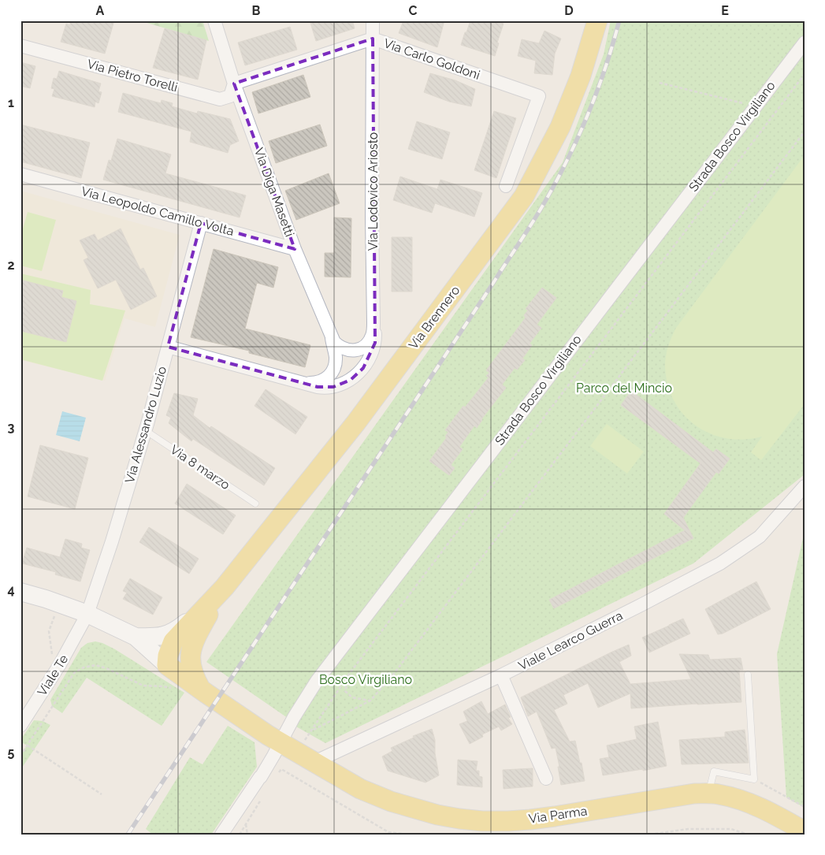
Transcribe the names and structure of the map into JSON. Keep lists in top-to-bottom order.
{
  "streets": {
    "main road": ["Via Brennero", "Via Parma"],
    "street": [
      "Via Carlo Goldoni",
      "Via Pietro Torelli",
      "Strada Bosco Virgiliano",
      "Via Lodovico Ariosto",
      "Via Diga Masetti",
      "Via Leopoldo Camillo Volta",
      "Via Alessandro Luzio",
      "Viale Learco Guerra",
      "Viale Te"
    ],
    "lane": ["Via 8 marzo"]
  },
  "crossings": [
    ["Via Carlo Goldoni", "Via Pietro Torelli"],
    ["Via Carlo Goldoni", "Via Lodovico Ariosto"],
    ["Via Carlo Goldoni", "Via Diga Masetti"],
    ["Via Pietro Torelli", "Via Diga Masetti"],
    ["Strada Bosco Virgiliano", "Via Parma"],
    ["Via Lodovico Ariosto", "Via Diga Masetti"],
    ["Via Diga Masetti", "Via Leopoldo Camillo Volta"],
    ["Via Leopoldo Camillo Volta", "Via Alessandro Luzio"],
    ["Via Brennero", "Via Parma"],
    ["Via Alessandro Luzio", "Via 8 marzo"],
    ["Via Alessandro Luzio", "Viale Te"],
    ["Viale Learco Guerra", "Via Parma"]
  ],
  "parks": ["Parco del Mincio", "Bosco Virgiliano"],
  "grid": {
    "columns": [
      "A",
      "B",
      "C",
      "D",
      "E"
    ],
    "rows": [
      "1",
      "2",
      "3",
      "4",
      "5"
    ]
  }
}
